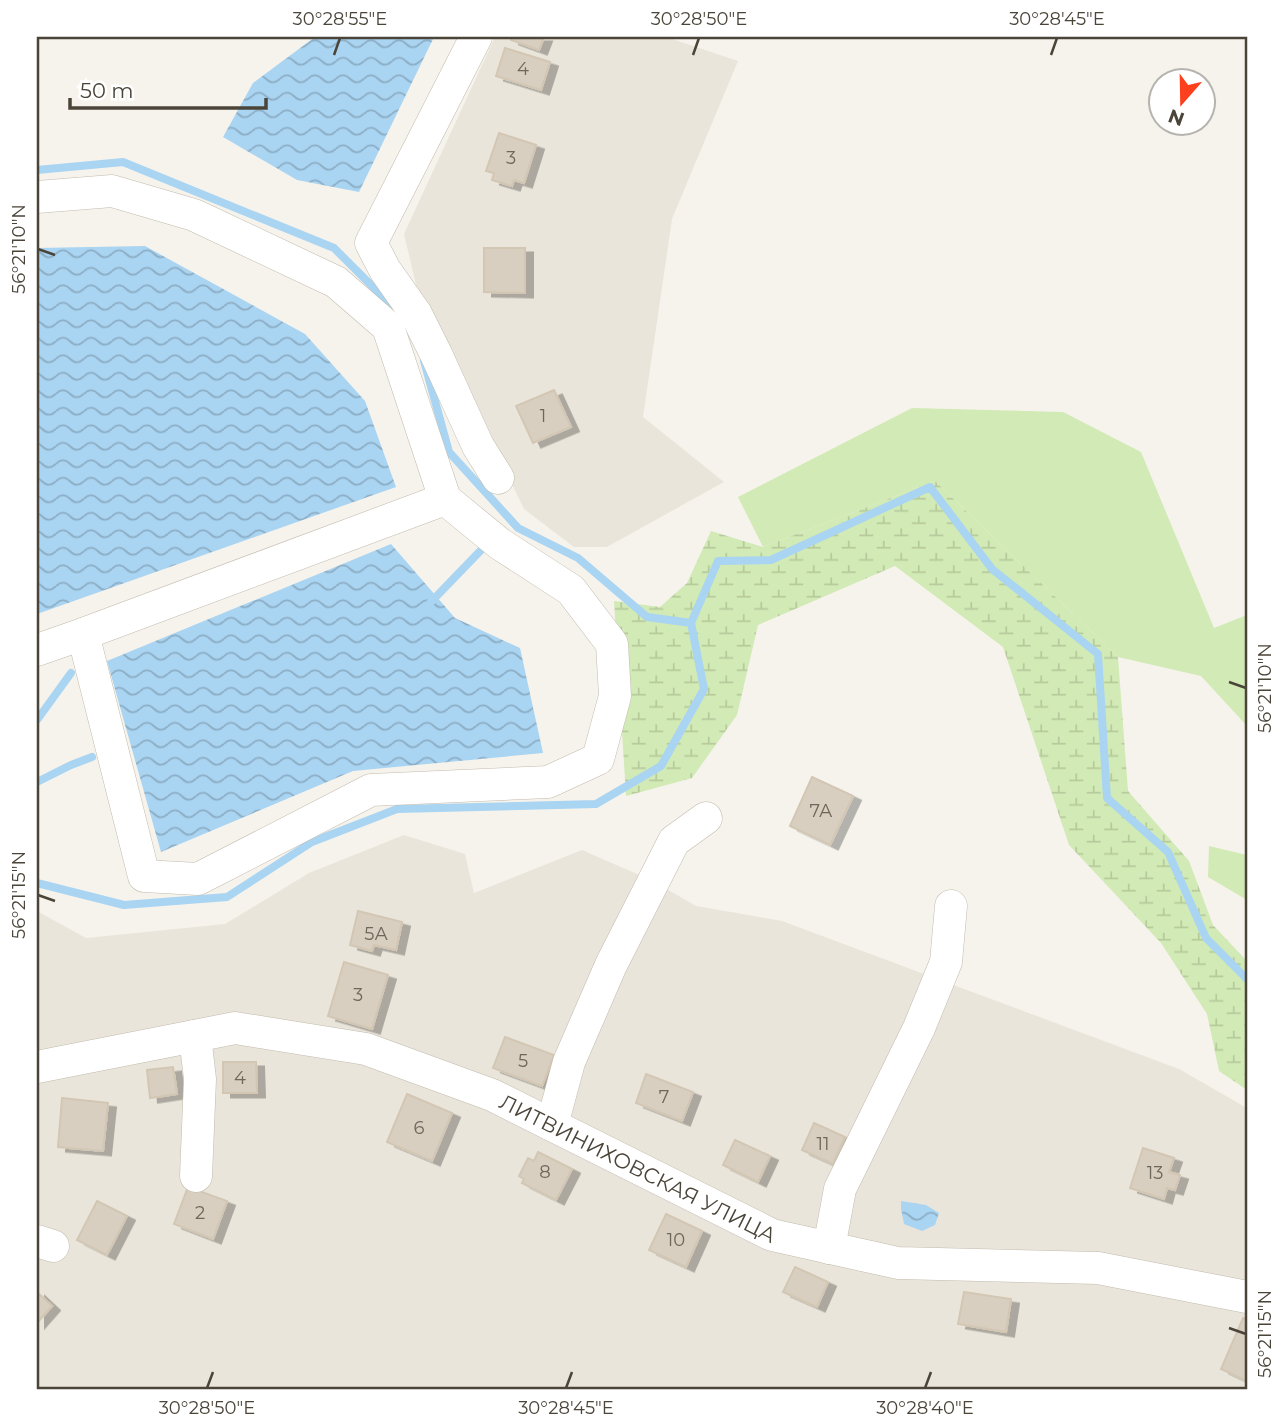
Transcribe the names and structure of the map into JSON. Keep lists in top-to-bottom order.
{
  "streets": {
    "street": ["ЛИТВИНИХОВСКАЯ УЛИЦА"]
  },
  "house_numbers": [
    "4",
    "3",
    "1",
    "7А",
    "5А",
    "3",
    "5",
    "4",
    "7",
    "6",
    "11",
    "8",
    "13",
    "2",
    "10"
  ],
  "scale_bar": "50 m",
  "north": "bottom",
  "coordinates": [
    "30°28'55\"E",
    "30°28'50\"E",
    "30°28'45\"E",
    "56°21'10\"N",
    "56°21'15\"N",
    "30°28'40\"E"
  ]
}
